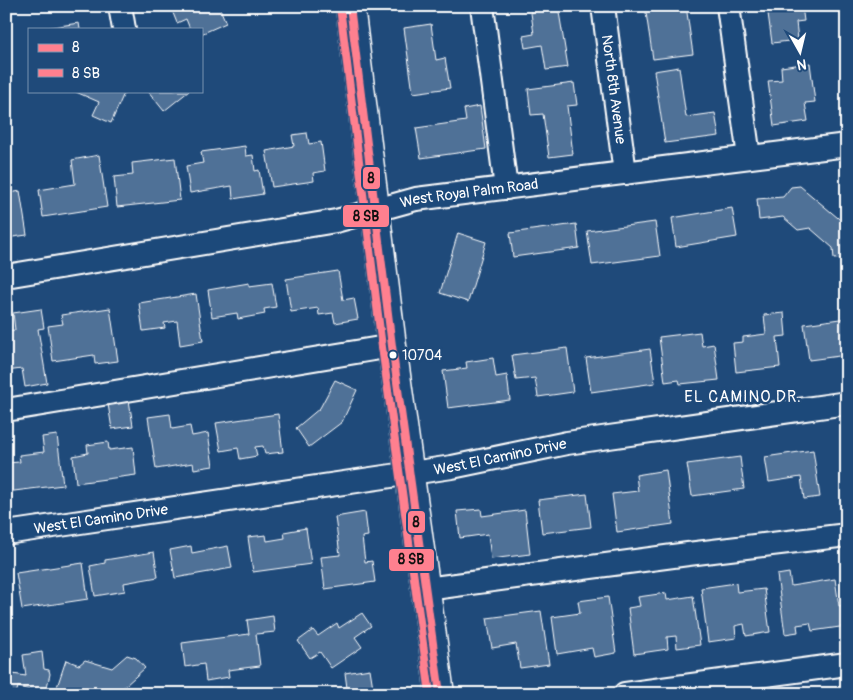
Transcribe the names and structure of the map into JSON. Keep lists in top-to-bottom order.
{
  "streets": {
    "street": ["North 8th Avenue", "West Royal Palm Road", "West El Camino Drive"]
  },
  "crossings": [
    ["North 8th Avenue", "West Royal Palm Road"]
  ],
  "districts": ["EL CAMINO DR."],
  "places": ["10704"],
  "lines": ["transit line 8"],
  "legend": ["8", "8 SB"],
  "north": "bottom"
}
